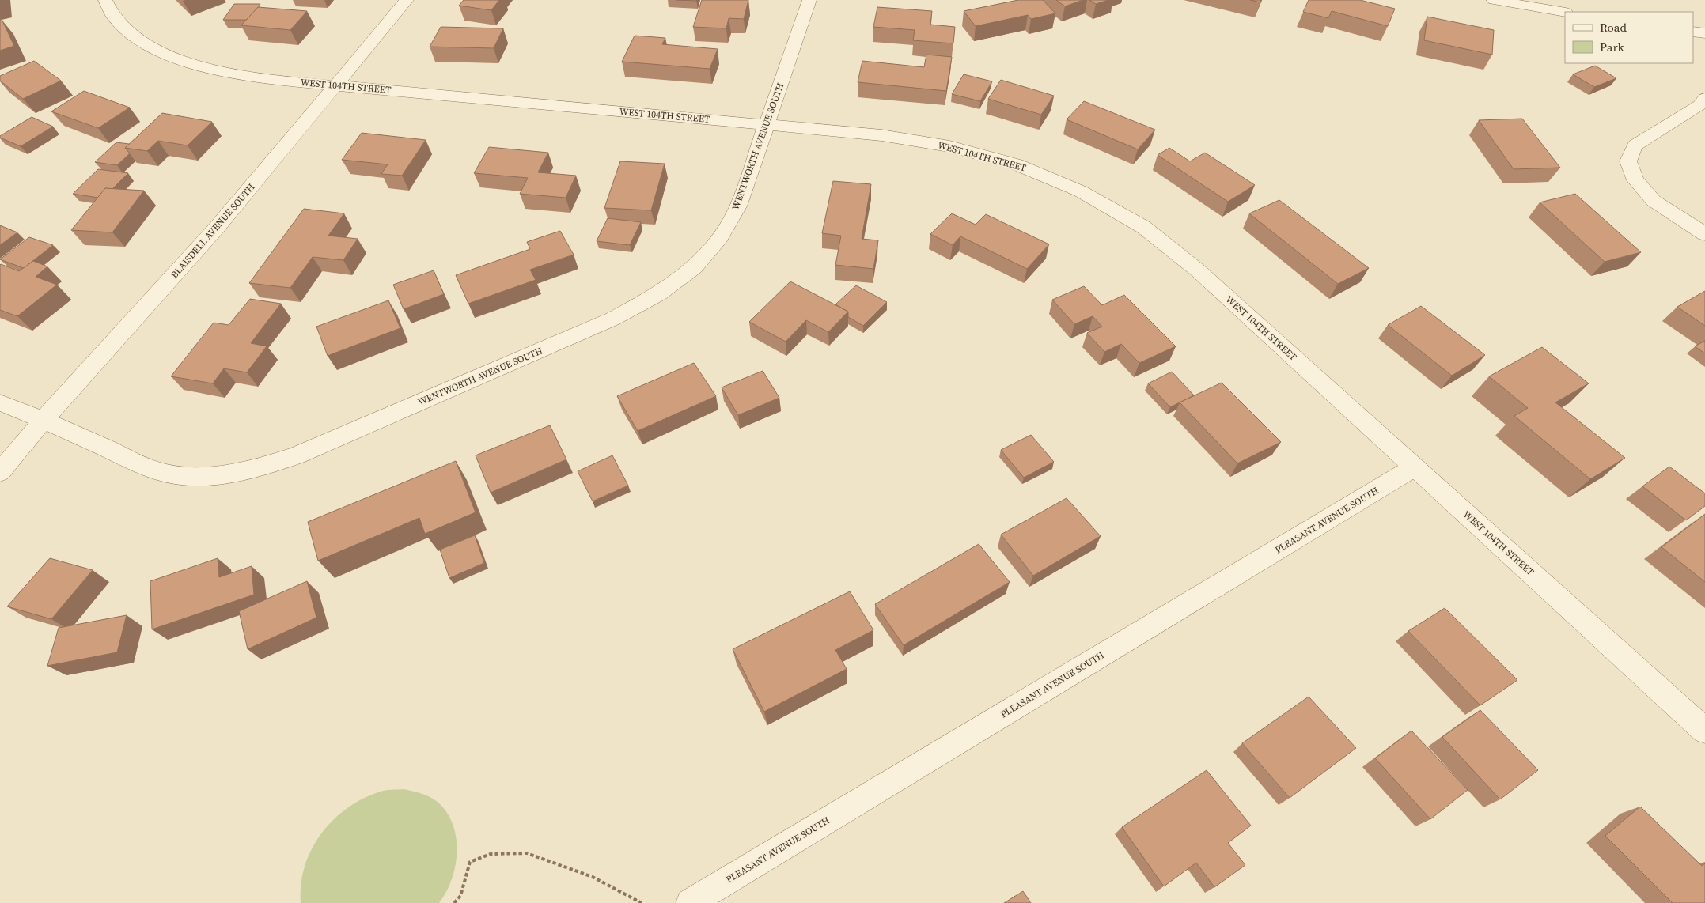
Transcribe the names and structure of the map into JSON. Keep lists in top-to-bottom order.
{
  "streets": {
    "street": [
      "WEST 104TH STREET",
      "WENTWORTH AVENUE SOUTH",
      "BLAISDELL AVENUE SOUTH",
      "PLEASANT AVENUE SOUTH"
    ]
  },
  "crossings": [
    ["WEST 104TH STREET", "WENTWORTH AVENUE SOUTH"],
    ["WEST 104TH STREET", "BLAISDELL AVENUE SOUTH"],
    ["WEST 104TH STREET", "PLEASANT AVENUE SOUTH"],
    ["WENTWORTH AVENUE SOUTH", "BLAISDELL AVENUE SOUTH"]
  ],
  "legend": ["Road", "Park"]
}
